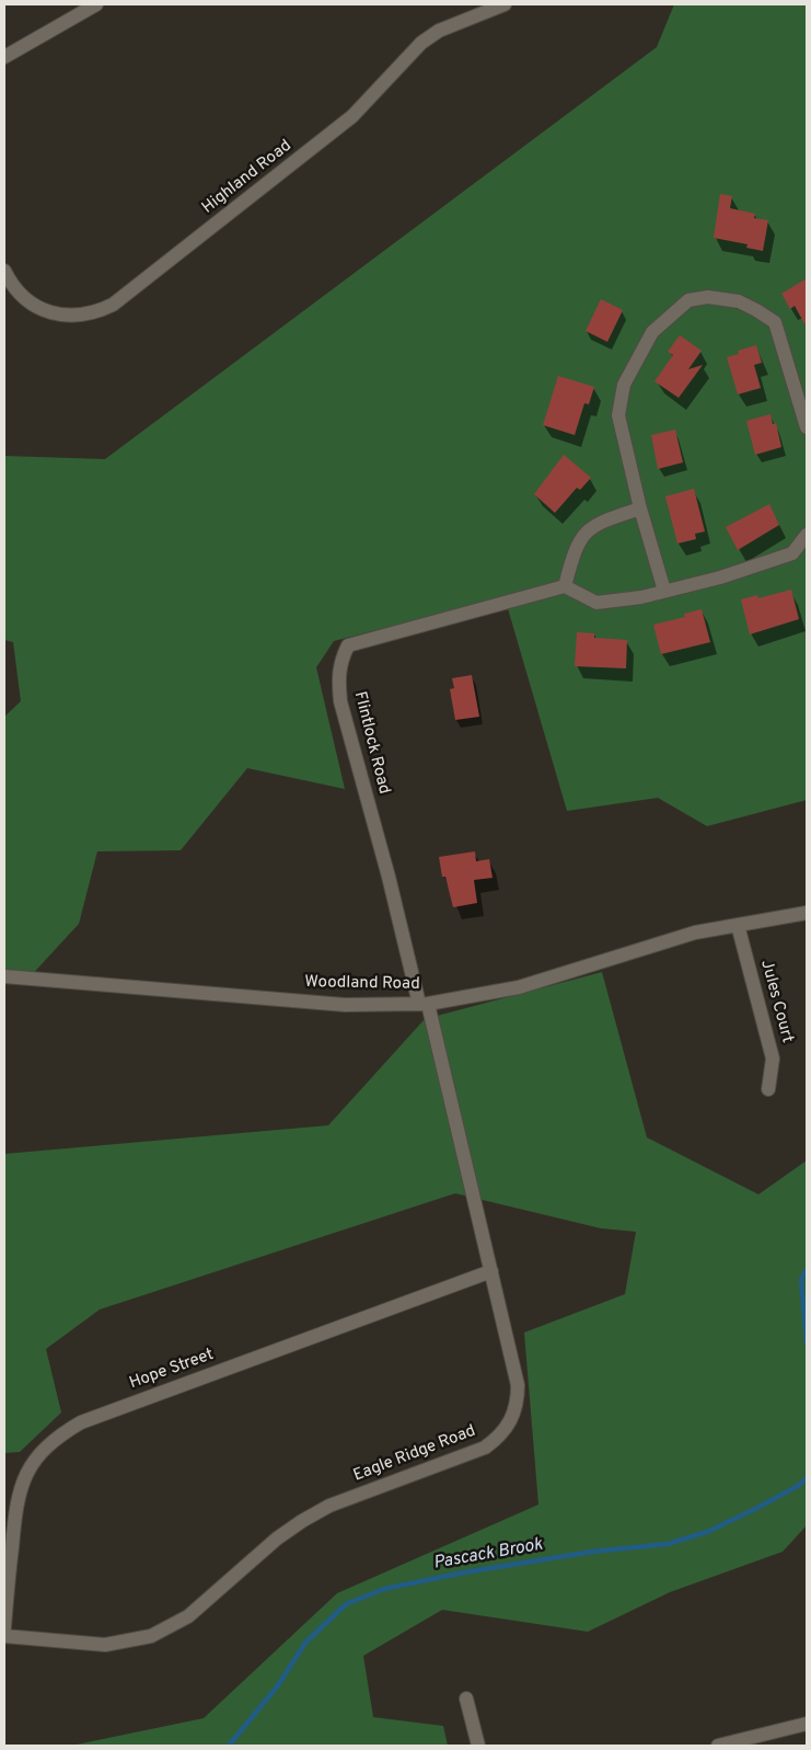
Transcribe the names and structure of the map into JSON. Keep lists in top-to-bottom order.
{
  "streets": {
    "street": [
      "Highland Road",
      "Flintlock Road",
      "Woodland Road",
      "Jules Court",
      "Hope Street",
      "Eagle Ridge Road"
    ]
  },
  "crossings": [
    ["Flintlock Road", "Woodland Road"],
    ["Flintlock Road", "Eagle Ridge Road"],
    ["Woodland Road", "Jules Court"],
    ["Woodland Road", "Eagle Ridge Road"],
    ["Hope Street", "Eagle Ridge Road"]
  ],
  "water": ["Pascack Brook"]
}
